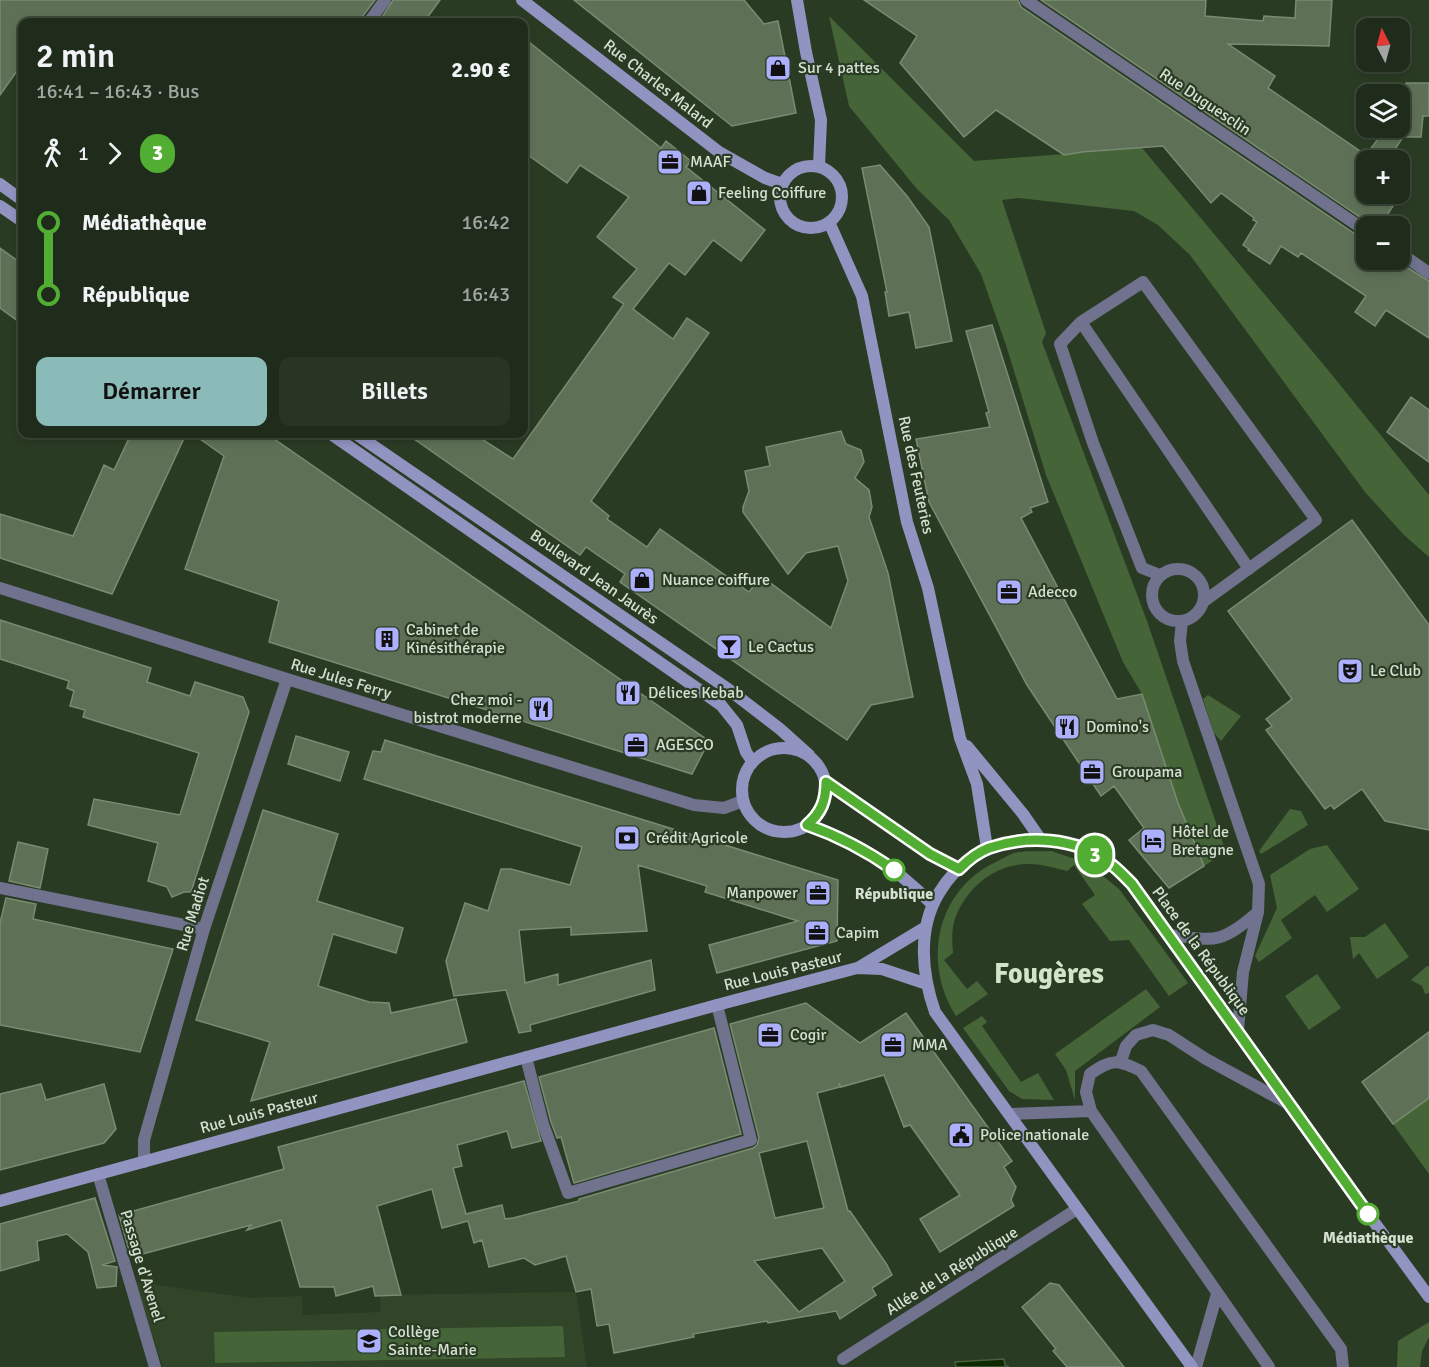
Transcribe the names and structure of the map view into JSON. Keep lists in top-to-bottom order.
{
  "streets": {
    "main road": [
      "Rue Charles Malard",
      "Rue des Feuteries",
      "Boulevard Jean Jaurès",
      "Place de la République",
      "Rue Louis Pasteur"
    ],
    "street": [
      "Rue Duguesclin",
      "Rue Jules Ferry",
      "Rue Madiot",
      "Passage d'Avenel",
      "Allée de la République"
    ]
  },
  "crossings": [
    ["Rue Charles Malard", "Rue des Feuteries"],
    ["Rue des Feuteries", "Place de la République"],
    ["Boulevard Jean Jaurès", "Rue Jules Ferry"],
    ["Rue Jules Ferry", "Rue Madiot"],
    ["Rue Madiot", "Rue Louis Pasteur"],
    ["Place de la République", "Rue Louis Pasteur"],
    ["Place de la République", "Allée de la République"],
    ["Rue Louis Pasteur", "Passage d'Avenel"]
  ],
  "districts": ["Fougères"],
  "places": {
    "shop": ["Sur 4 pattes", "Feeling Coiffure", "Nuance coiffure"],
    "office": [
      "MAAF",
      "Adecco",
      "AGESCO",
      "Groupama",
      "Manpower",
      "Capim",
      "Cogir",
      "MMA"
    ],
    "building": ["Cabinet de Kinésithérapie"],
    "bar": ["Le Cactus"],
    "theatre": ["Le Club"],
    "restaurant": ["Délices Kebab", "Chez moi - bistrot moderne", "Domino's"],
    "bank": ["Crédit Agricole"],
    "hotel": ["Hôtel de Bretagne"],
    "other": ["République", "Médiathèque"],
    "public building": ["Police nationale"],
    "school or university": ["Collège Sainte-Marie"]
  },
  "lines": ["bus line 3"],
  "north": "top",
  "page": {
    "on_map": "3",
    "map_buttons": ["+", "−"],
    "heading": ["2 min", "16:41 – 16:43 · Bus", "2.90 €"],
    "legs": ["1", "3"],
    "list": [
      {
        "name": "Médiathèque",
        "value": "16:42"
      },
      {
        "name": "République",
        "value": "16:43"
      }
    ],
    "buttons": ["Démarrer", "Billets"]
  }
}
